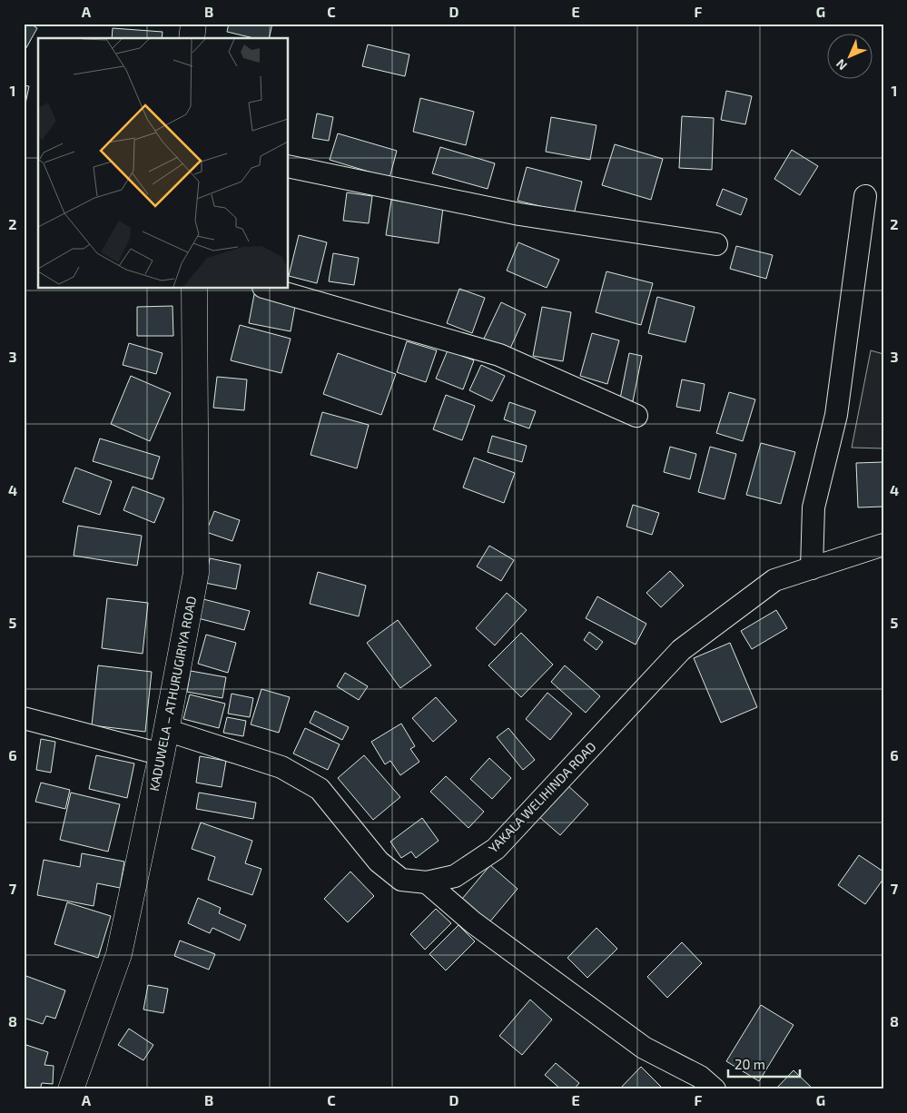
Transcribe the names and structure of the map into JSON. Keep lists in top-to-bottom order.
{
  "streets": {
    "main road": ["KADUWELA – ATHURUGIRIYA ROAD"],
    "street": ["YAKALA WELIHINDA ROAD"]
  },
  "crossings": [
    ["KADUWELA – ATHURUGIRIYA ROAD", "YAKALA WELIHINDA ROAD"]
  ],
  "scale_bar": "20 m",
  "north": "bottom left",
  "grid": {
    "columns": [
      "A",
      "B",
      "C",
      "D",
      "E",
      "F",
      "G"
    ],
    "rows": [
      "1",
      "2",
      "3",
      "4",
      "5",
      "6",
      "7",
      "8"
    ]
  }
}
